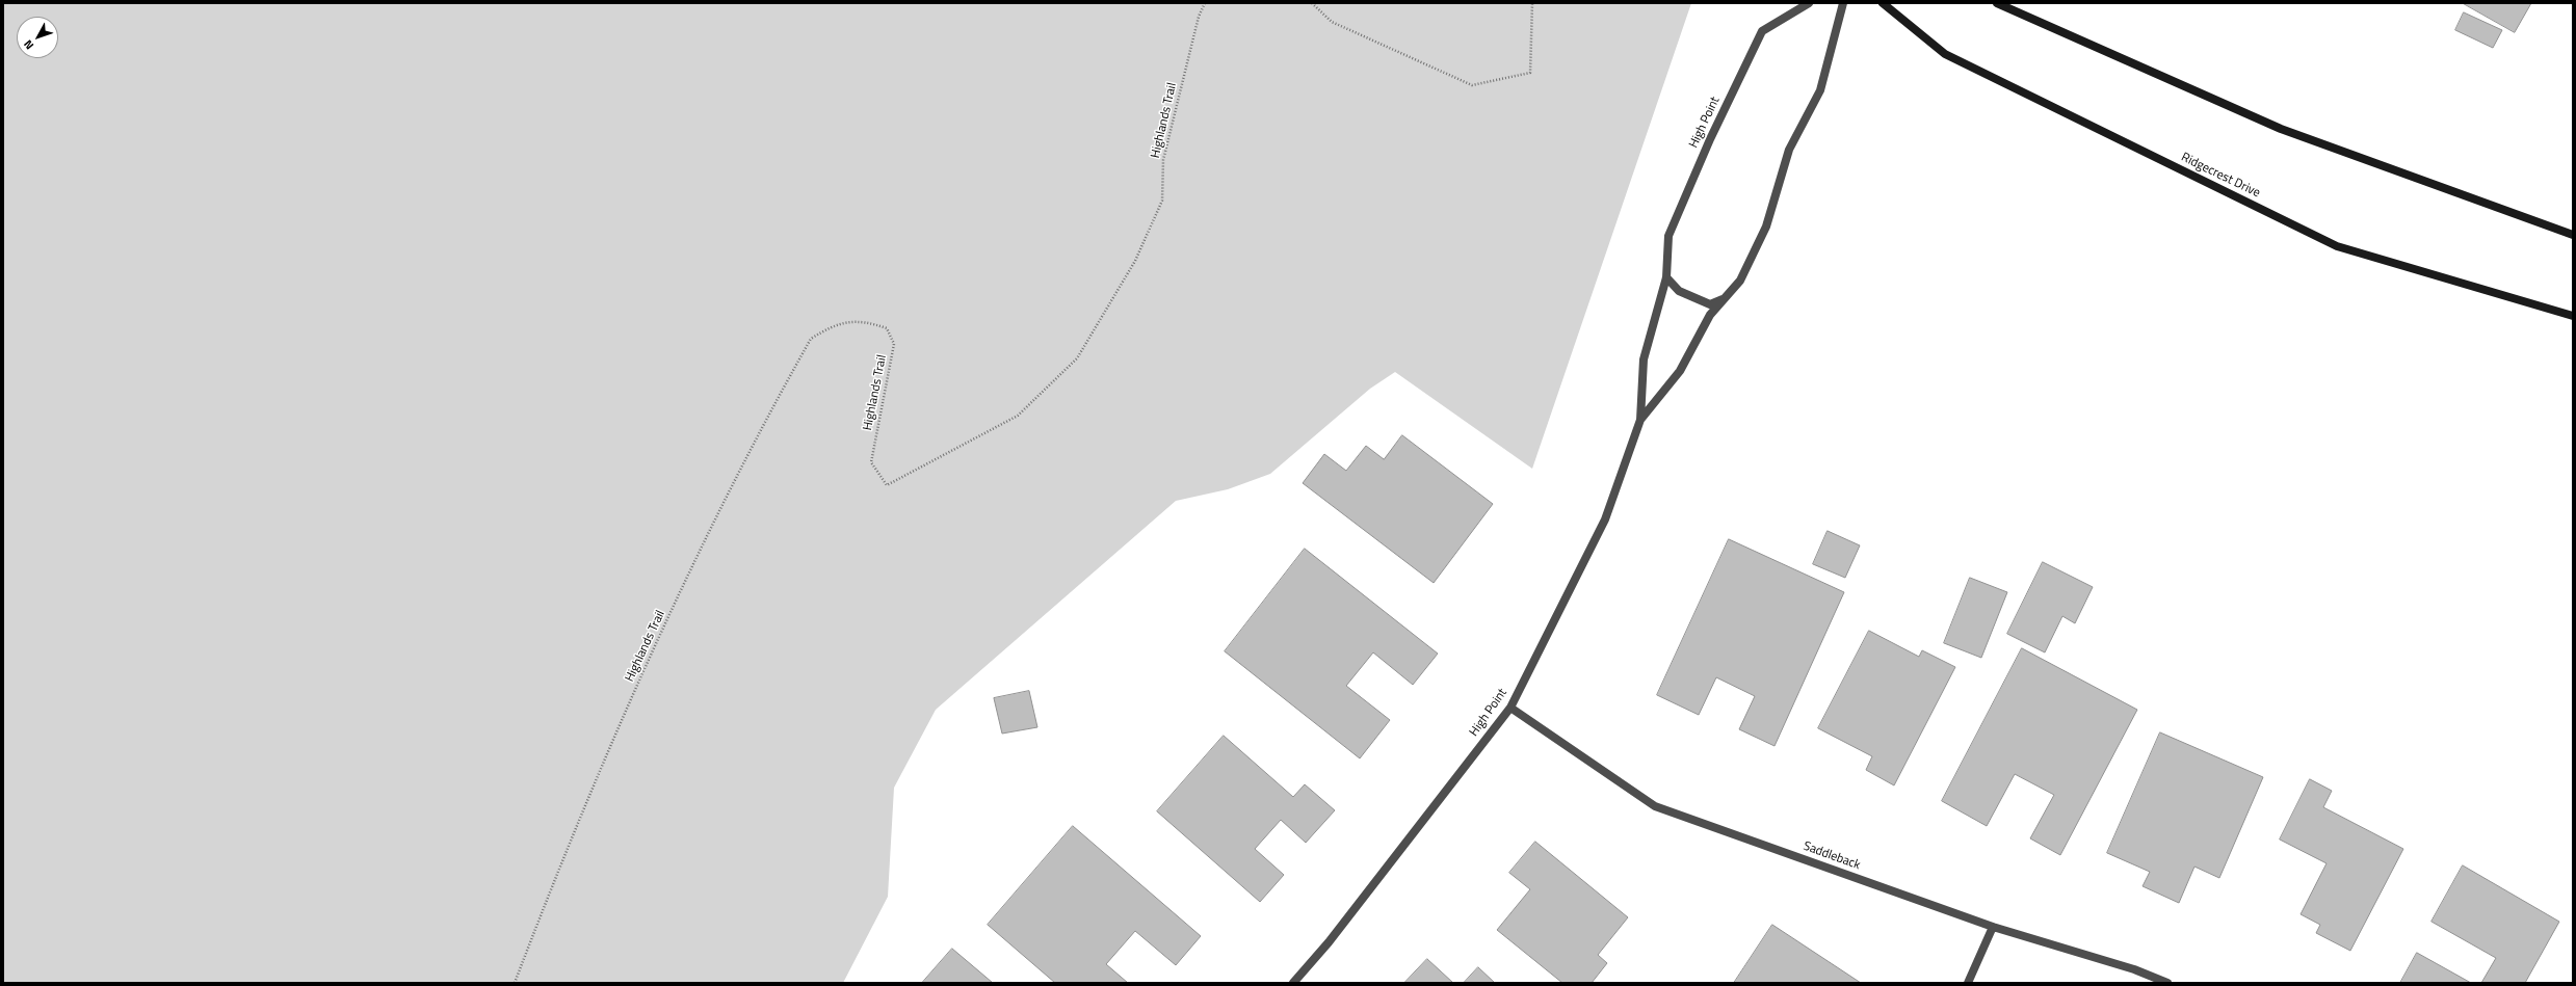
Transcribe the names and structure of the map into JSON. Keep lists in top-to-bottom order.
{
  "streets": {
    "street": ["High Point", "Ridgecrest Drive", "Saddleback"],
    "path": ["Highlands Trail"]
  },
  "crossings": [
    ["High Point", "Saddleback"]
  ],
  "north": "bottom left"
}
